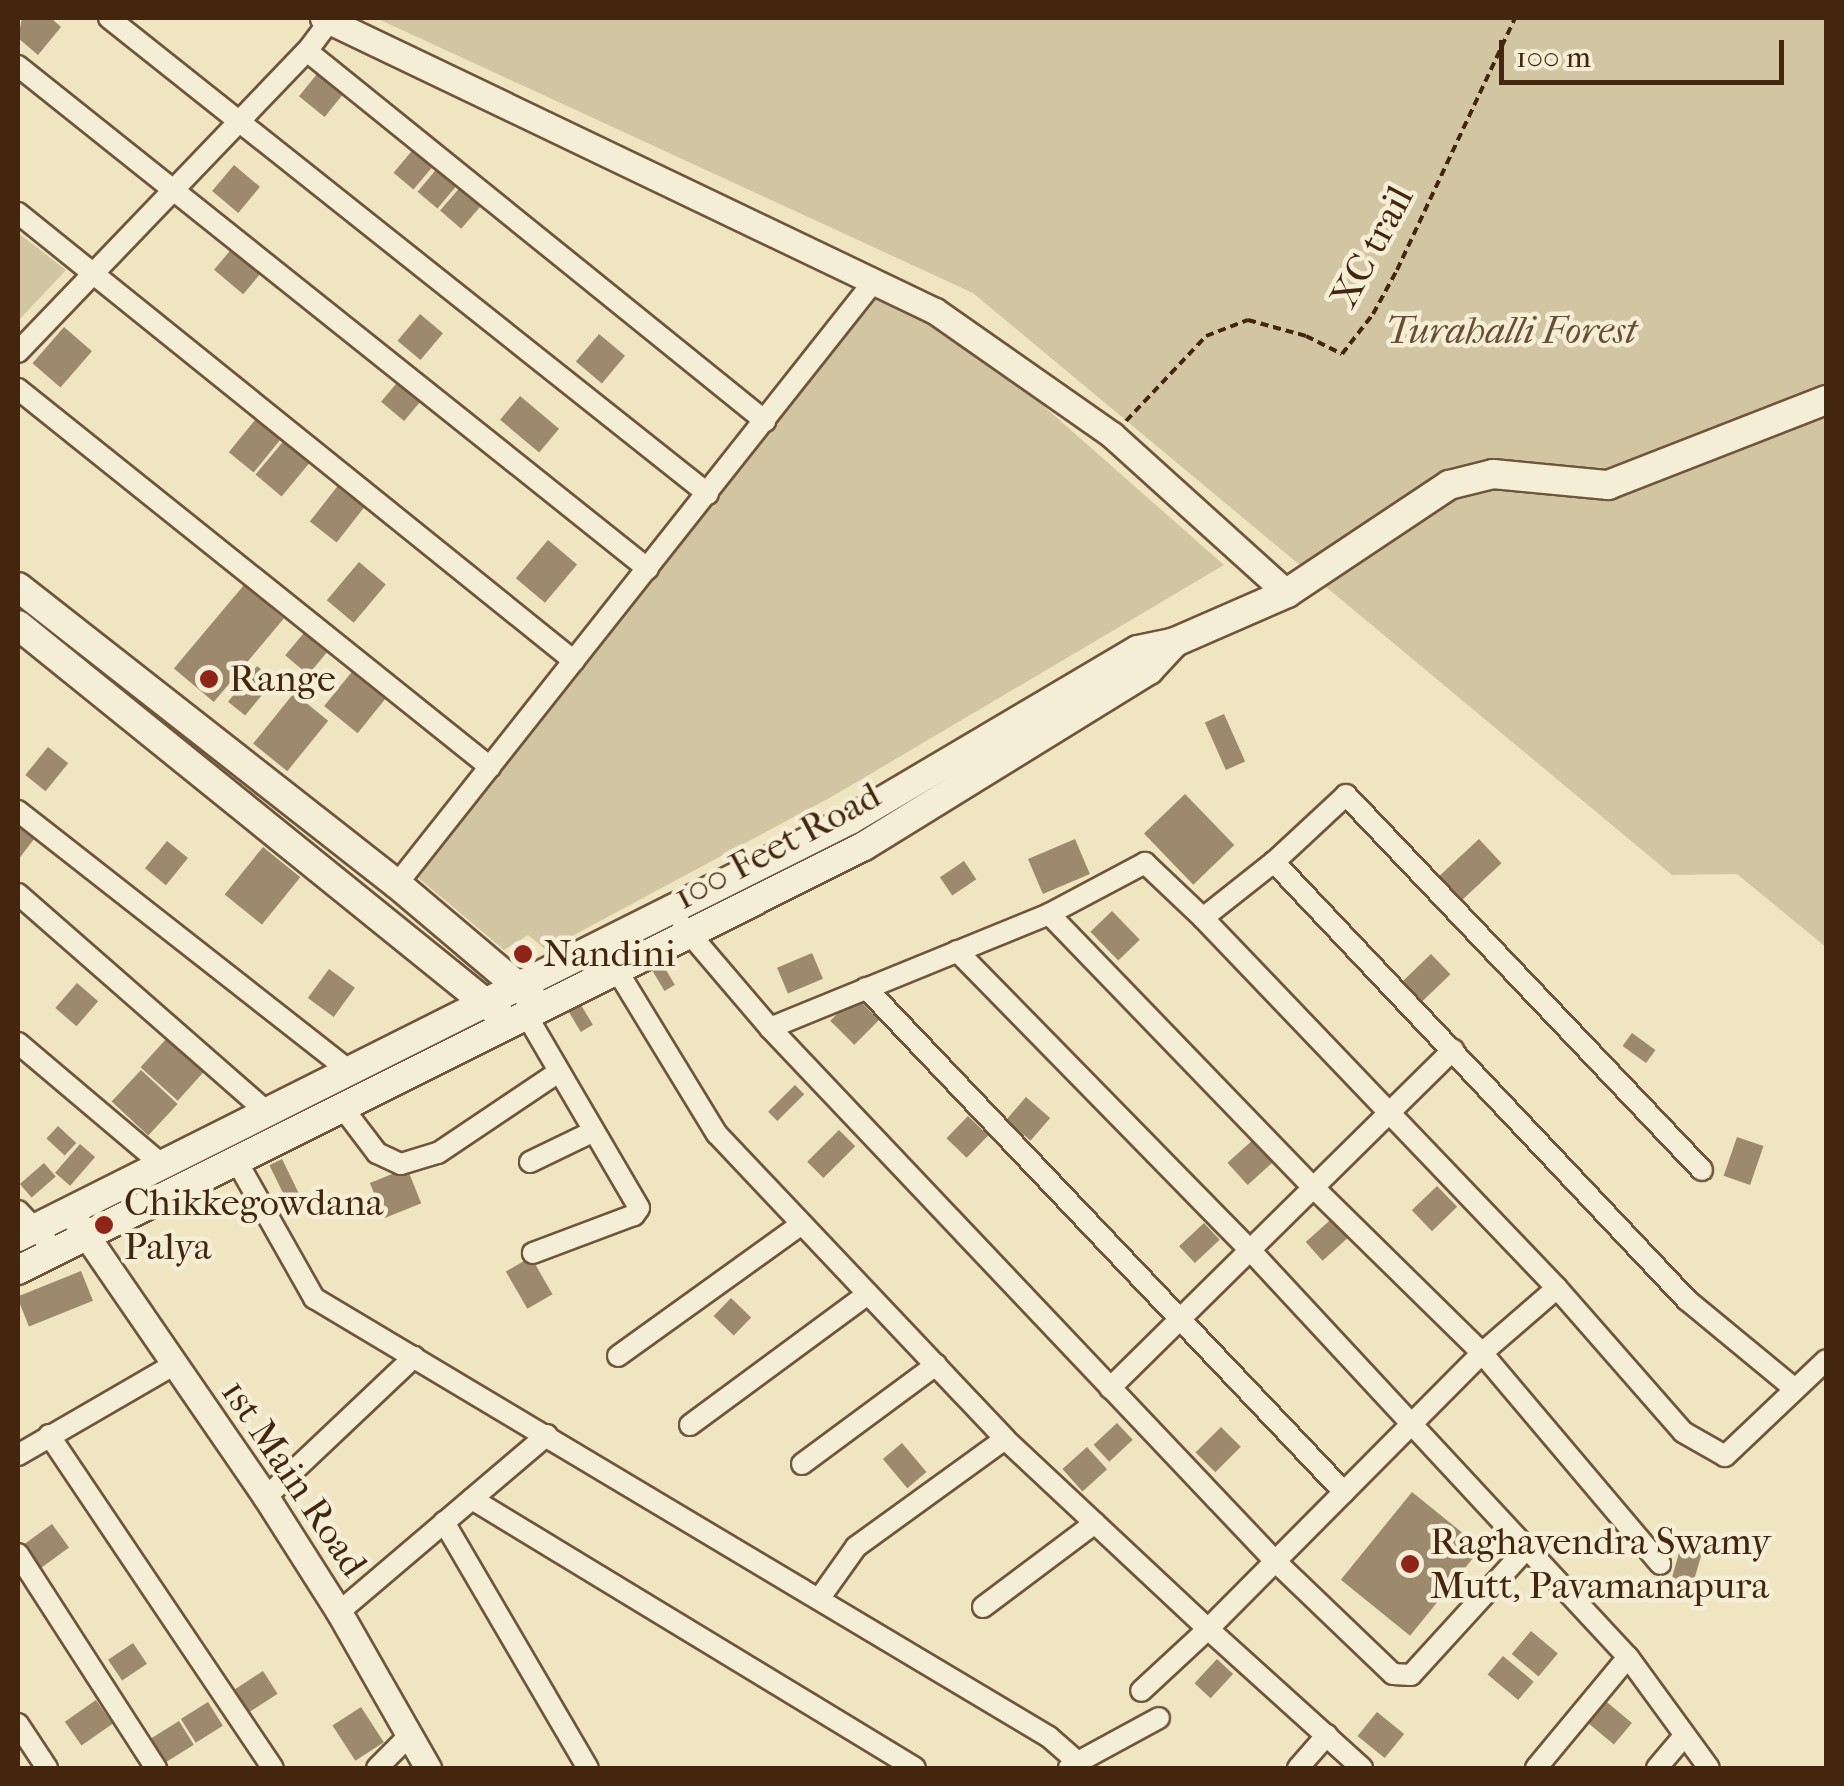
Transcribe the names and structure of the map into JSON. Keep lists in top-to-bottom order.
{
  "streets": {
    "main road": ["100 Feet Road"],
    "street": ["1st Main Road"],
    "path": ["XC trail"]
  },
  "crossings": [
    ["100 Feet Road", "1st Main Road"]
  ],
  "parks": ["Turahalli Forest"],
  "places": [
    "Range",
    "Nandini",
    "Chikkegowdana Palya",
    "Raghavendra Swamy Mutt, Pavamanapura"
  ],
  "scale_bar": "100 m"
}
